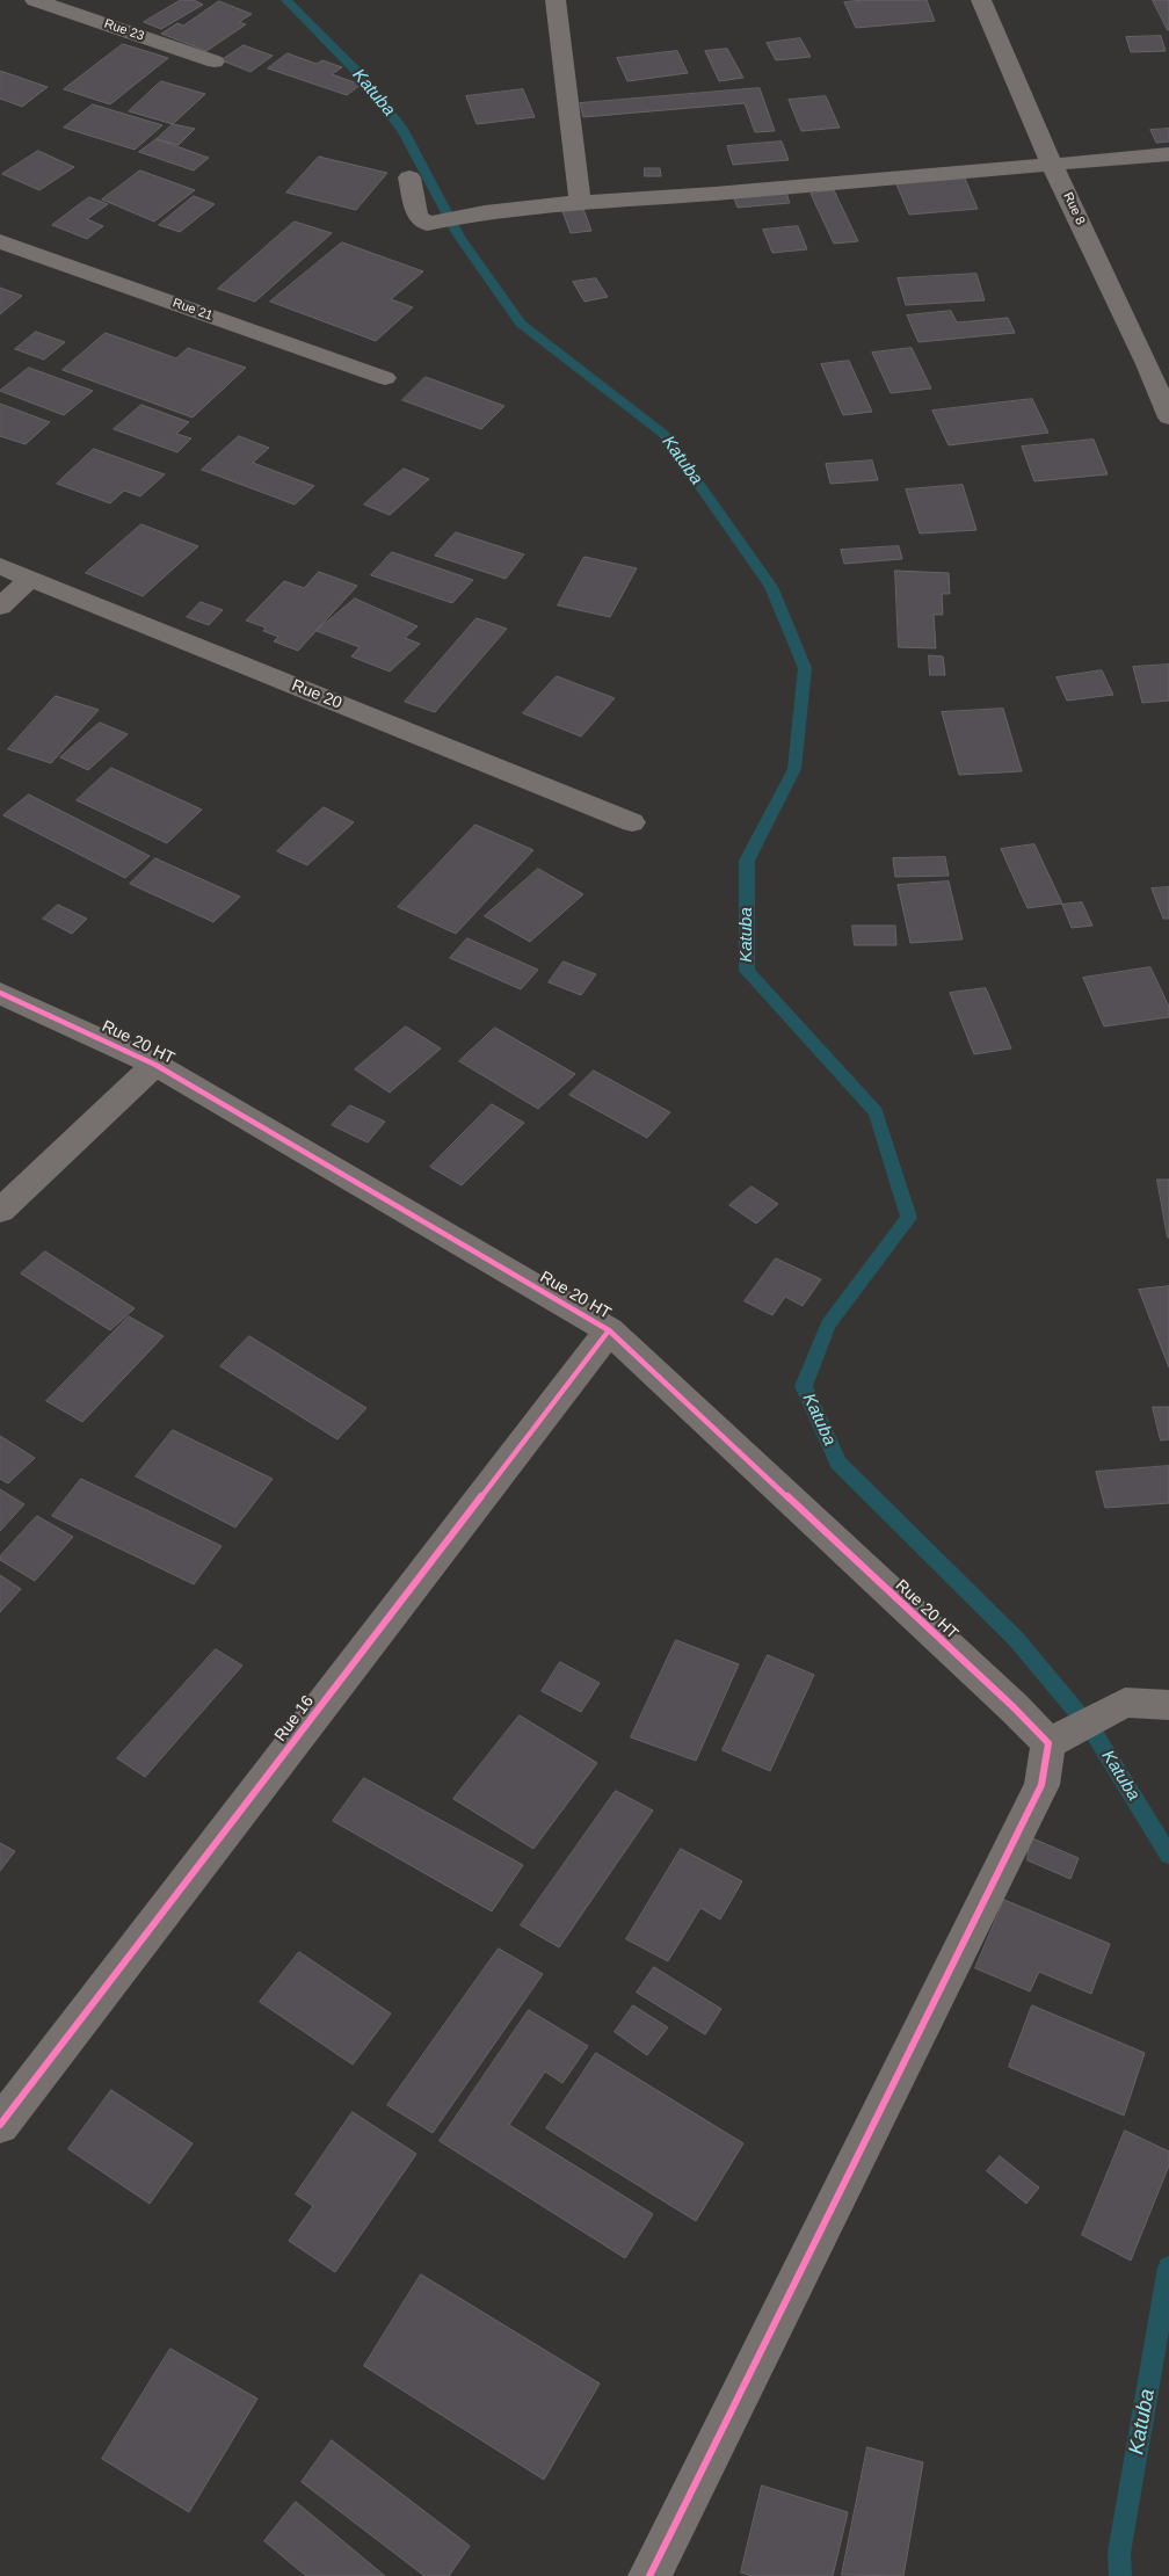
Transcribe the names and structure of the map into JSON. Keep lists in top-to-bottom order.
{
  "streets": {
    "street": [
      "Rue 23",
      "Rue 8",
      "Rue 21",
      "Rue 20",
      "Rue 20 HT",
      "Rue 16"
    ]
  },
  "crossings": [
    ["Rue 20 HT", "Rue 16"]
  ],
  "water": ["Katuba"]
}
